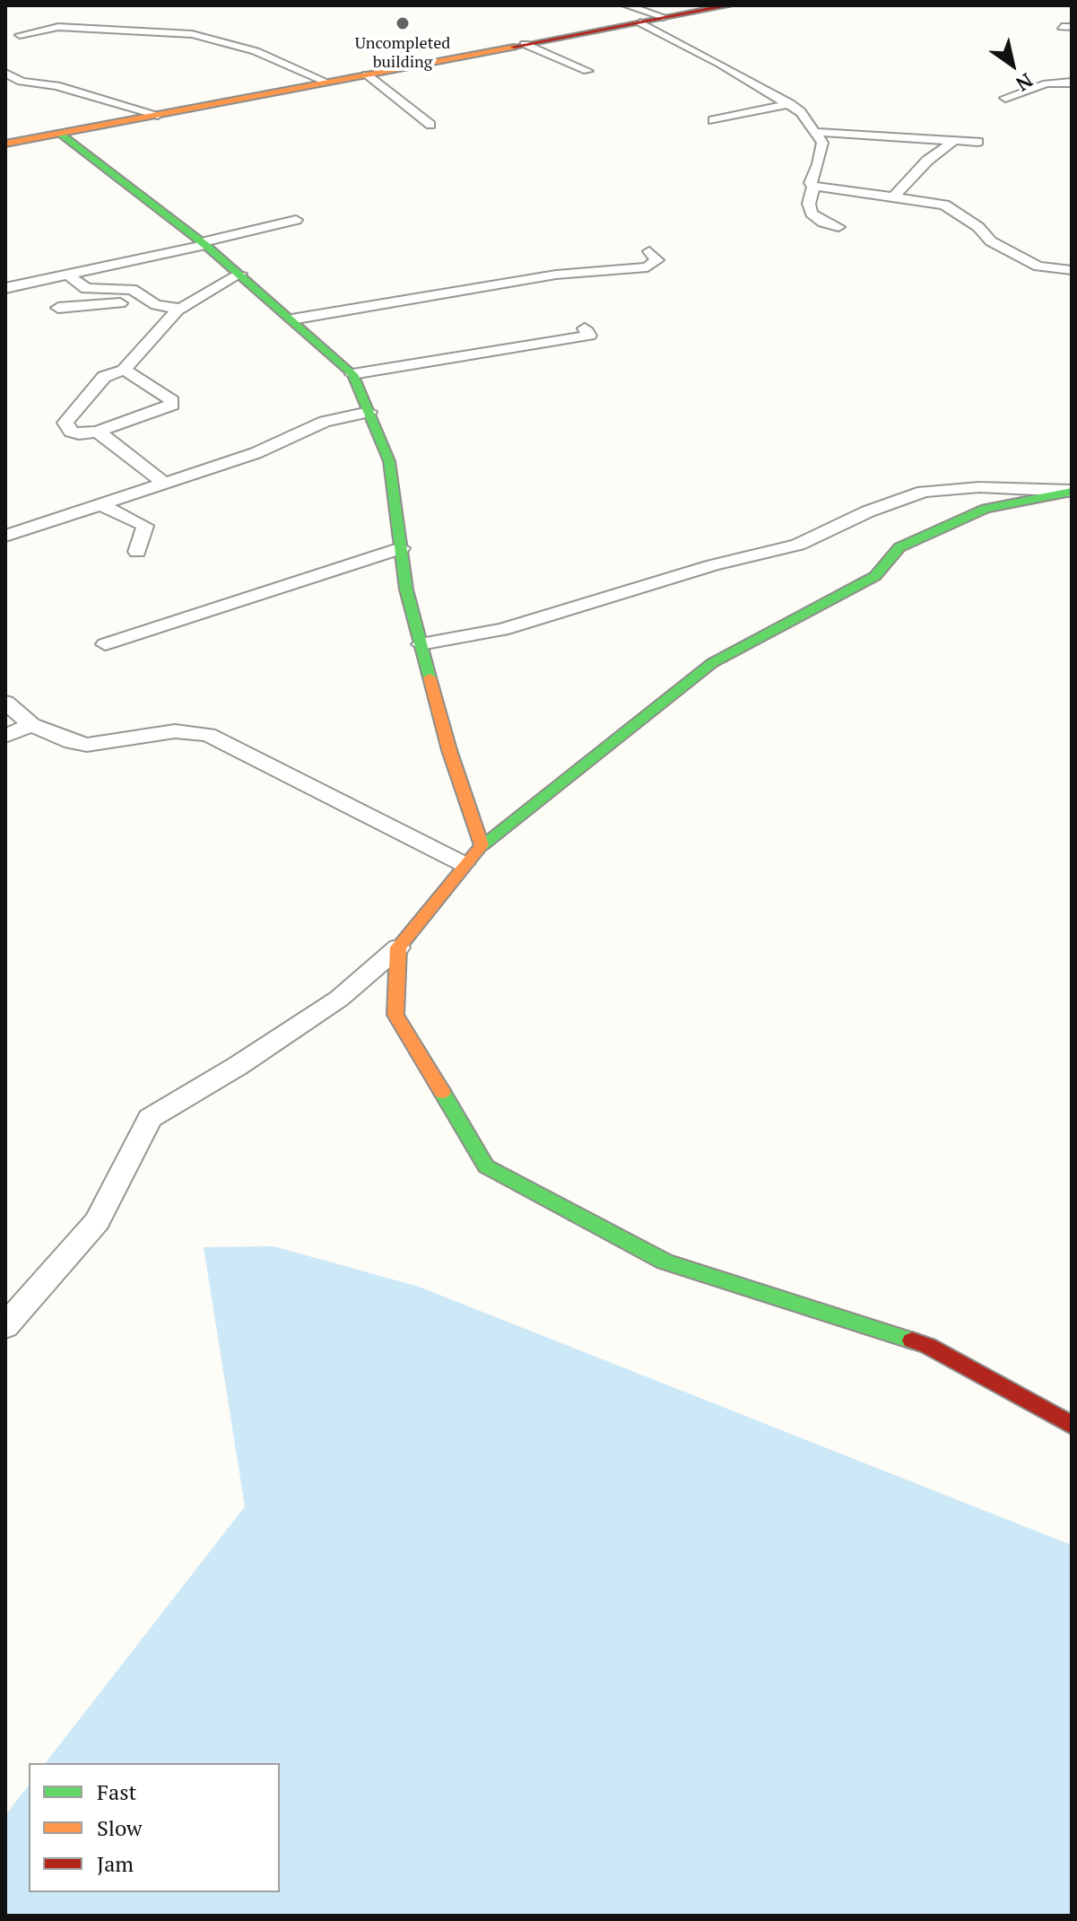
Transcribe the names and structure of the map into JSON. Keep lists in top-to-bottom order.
{
  "places": ["Uncompleted building"],
  "legend": ["Fast", "Slow", "Jam"],
  "north": "bottom right"
}
